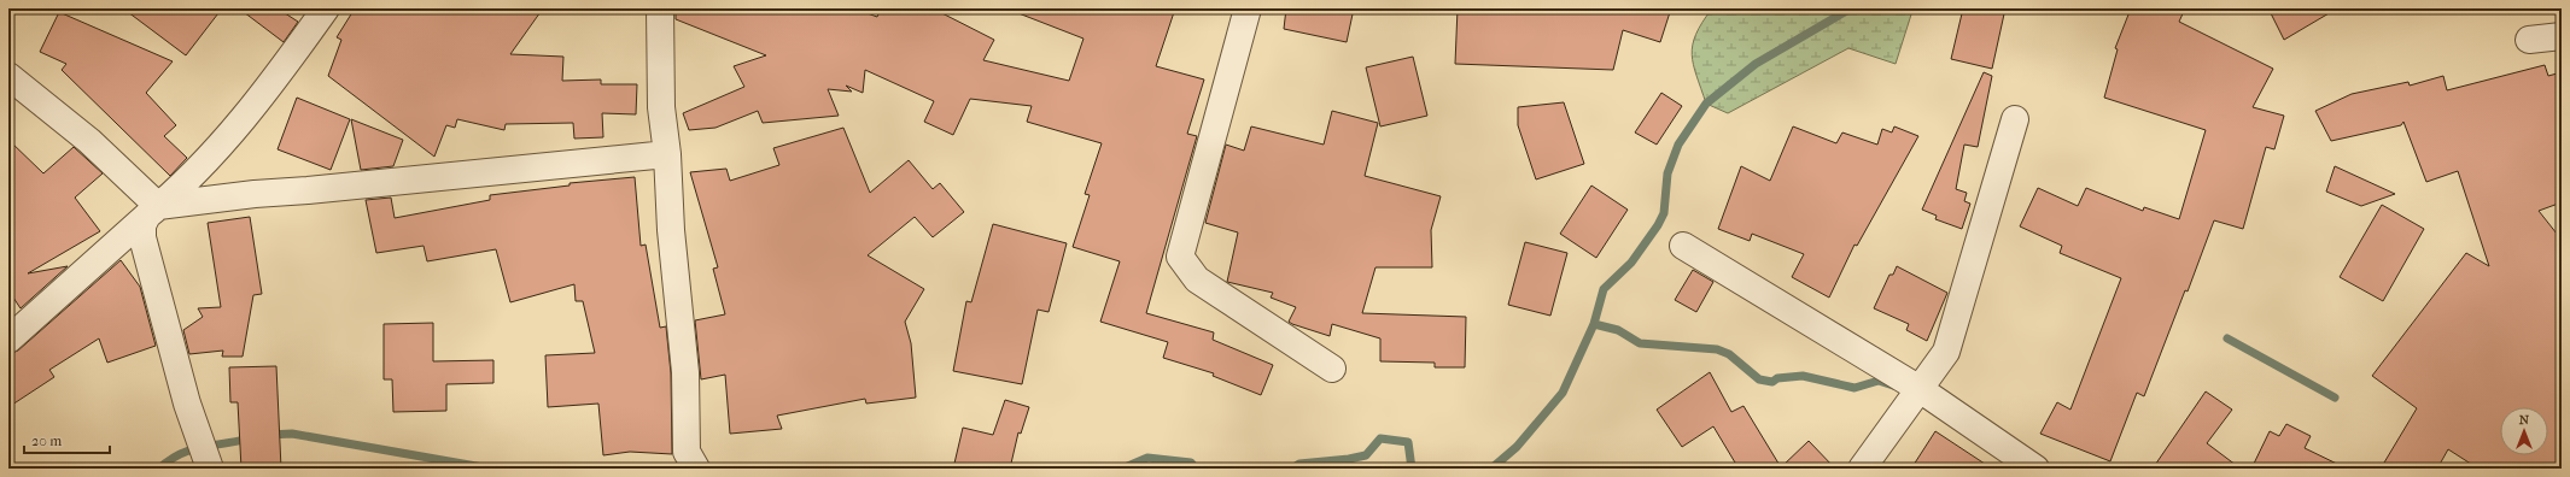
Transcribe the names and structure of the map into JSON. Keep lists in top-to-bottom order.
{
  "scale_bar": "20 m",
  "north": "top"
}
